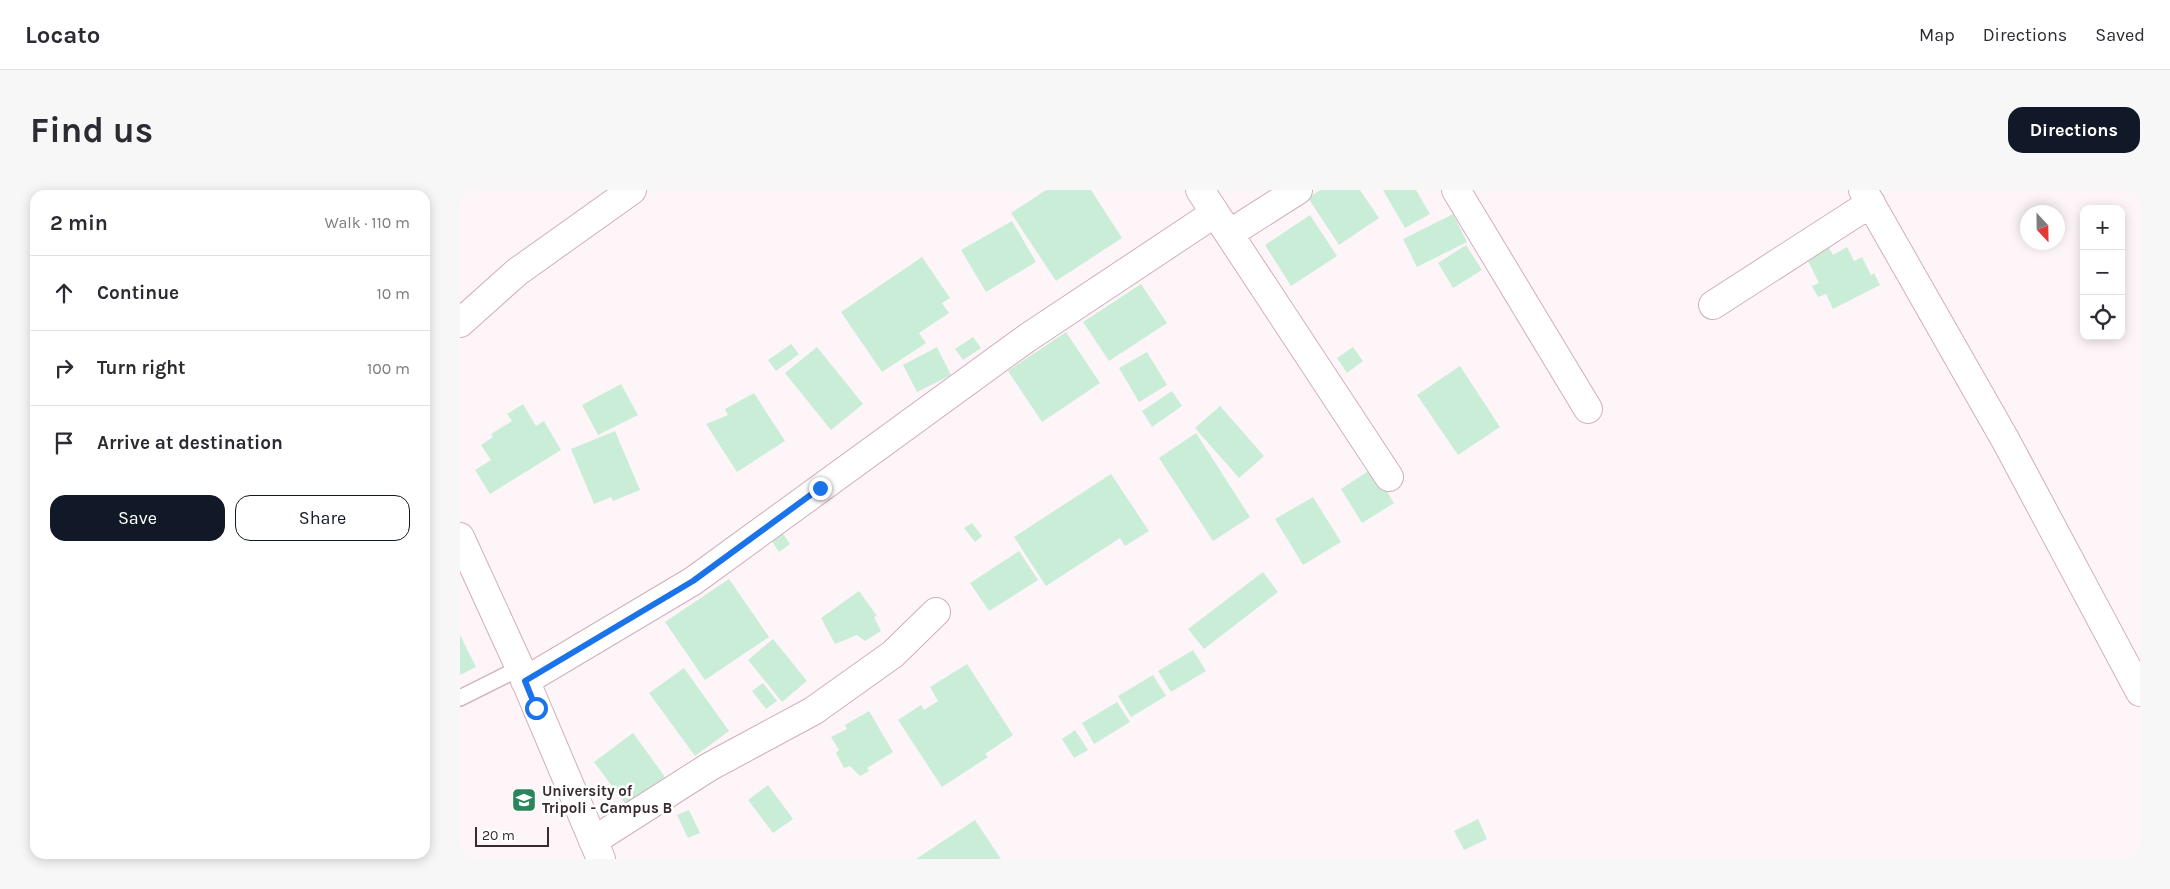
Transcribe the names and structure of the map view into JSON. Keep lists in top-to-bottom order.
{
  "places": {
    "school or university": ["University of Tripoli - Campus B"]
  },
  "scale_bar": "20 m",
  "north": "bottom",
  "page": {
    "header": "Locato",
    "nav": ["Map", "Directions", "Saved"],
    "buttons": [
      "Directions",
      ["Save", "Share"]
    ],
    "title": "Find us",
    "heading": ["2 min", "Walk · 110 m"],
    "map_buttons": ["+", "−"],
    "list": [
      ["Continue", "10 m"],
      ["Turn right", "100 m"],
      "Arrive at destination"
    ],
    "scale": "20 m"
  }
}
